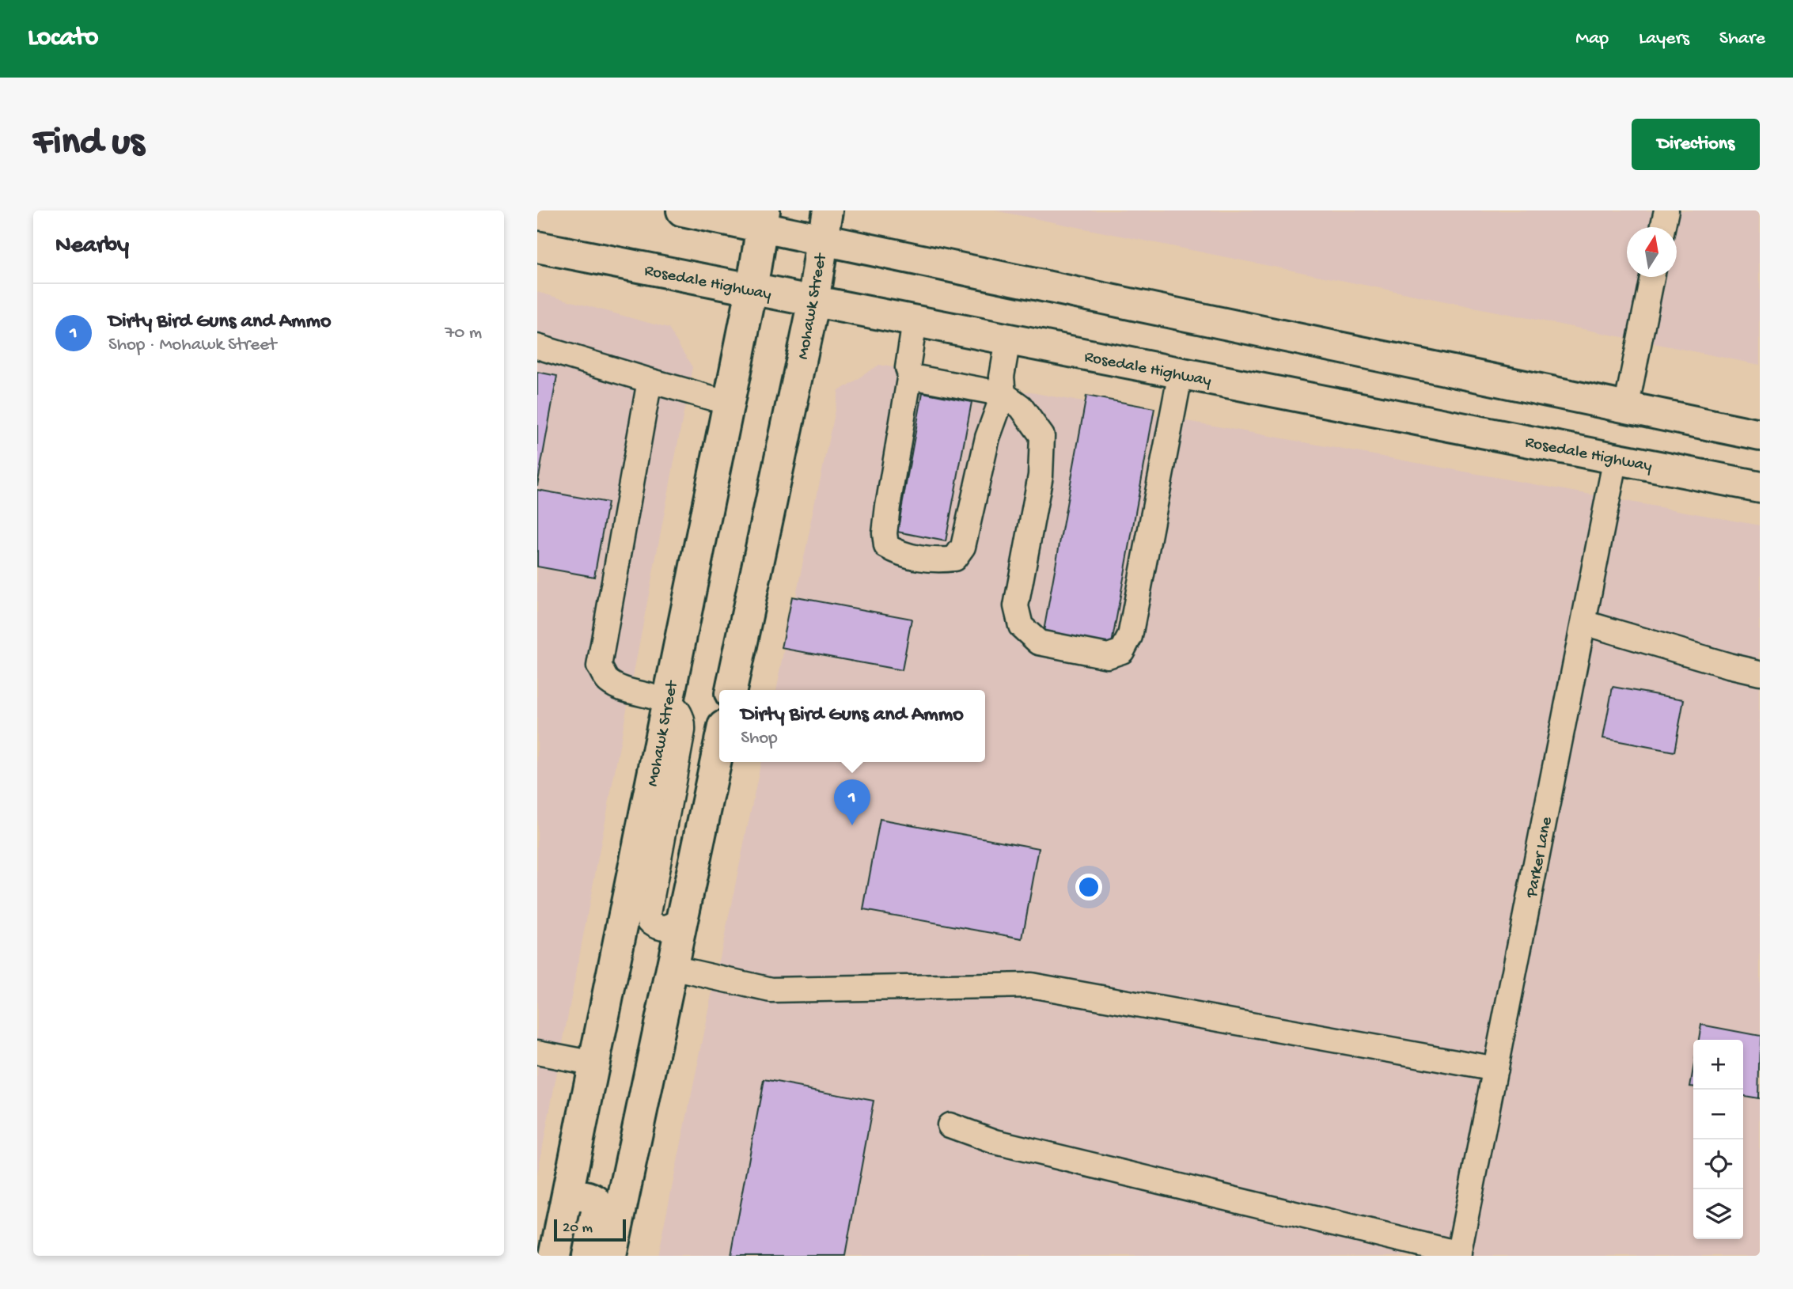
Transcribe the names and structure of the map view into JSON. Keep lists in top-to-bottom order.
{
  "streets": {
    "main road": ["Rosedale Highway", "Mohawk Street"],
    "street": ["Parker Lane"]
  },
  "crossings": [
    ["Rosedale Highway", "Mohawk Street"],
    ["Rosedale Highway", "Parker Lane"]
  ],
  "scale_bar": "20 m",
  "north": "top",
  "page": {
    "header": "Locato",
    "nav": ["Map", "Layers", "Share"],
    "buttons": "Directions",
    "title": "Find us",
    "heading": "Nearby",
    "list": [
      {
        "mark": "1",
        "name": "Dirty Bird Guns and Ammo",
        "note": "Shop · Mohawk Street",
        "value": "70 m"
      }
    ],
    "popup": ["Dirty Bird Guns and Ammo", "Shop"],
    "pins": "1",
    "map_buttons": ["+", "−"],
    "scale": "20 m"
  }
}
